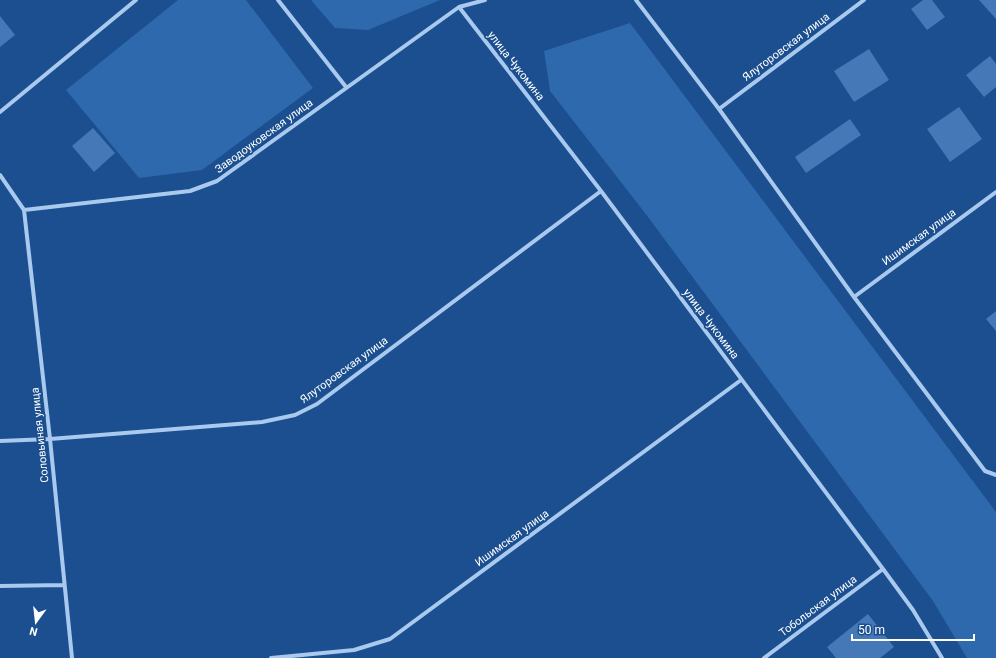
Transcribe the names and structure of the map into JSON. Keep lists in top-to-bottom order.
{
  "streets": {
    "street": [
      "Ялуторовская улица",
      "улица Чукомина",
      "Заводоуковская улица",
      "Ишимская улица",
      "Соловьиная улица",
      "Тобольская улица"
    ]
  },
  "crossings": [
    ["Ялуторовская улица", "улица Чукомина"],
    ["Ялуторовская улица", "Соловьиная улица"],
    ["улица Чукомина", "Заводоуковская улица"],
    ["улица Чукомина", "Ишимская улица"],
    ["улица Чукомина", "Тобольская улица"],
    ["Заводоуковская улица", "Соловьиная улица"]
  ],
  "scale_bar": "50 m",
  "north": "bottom"
}
